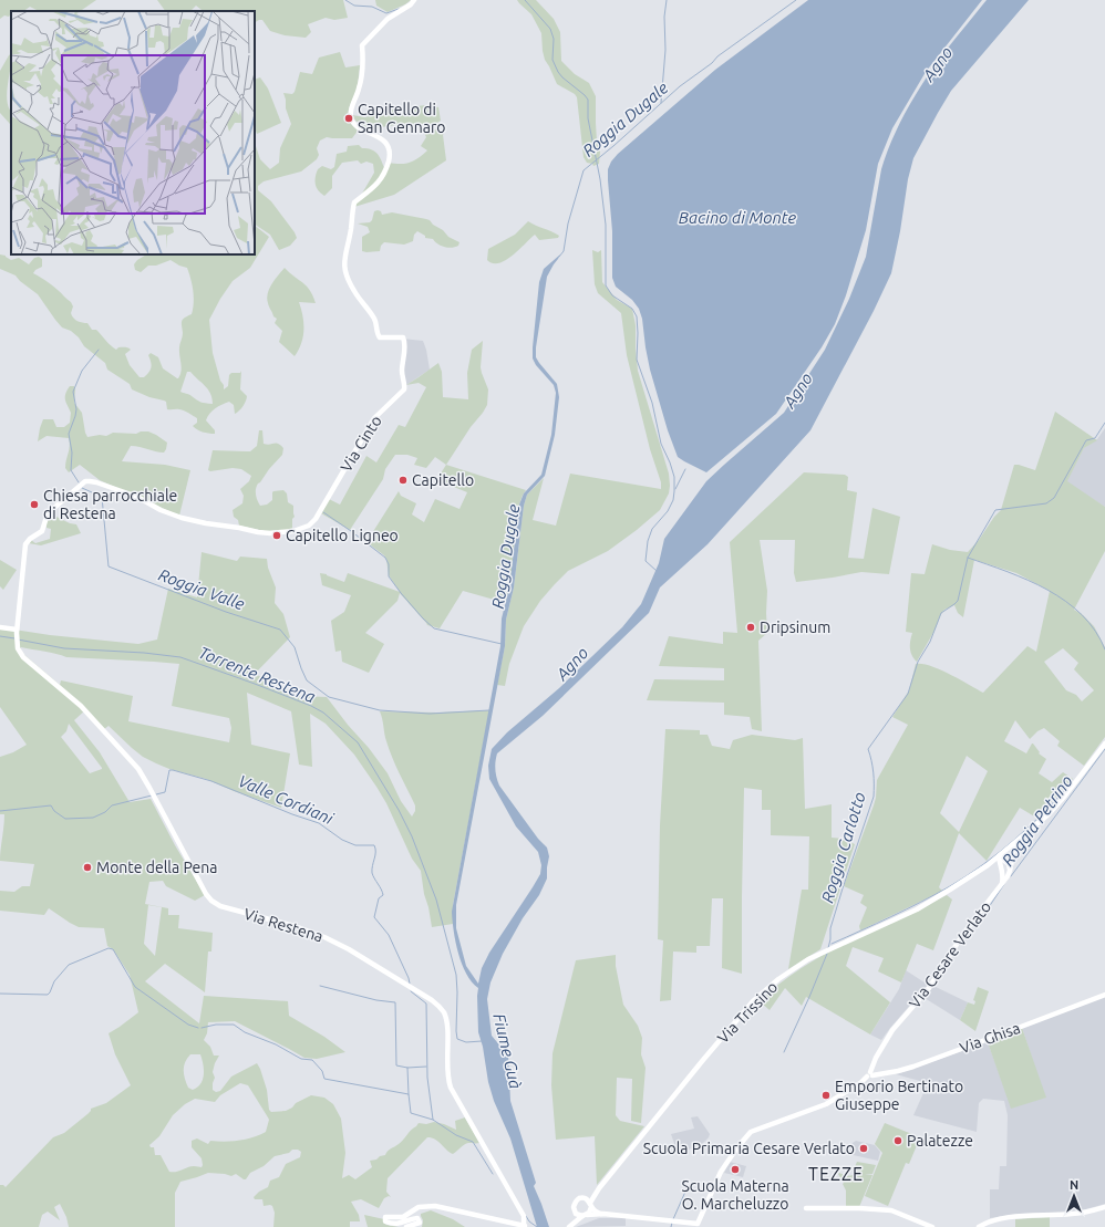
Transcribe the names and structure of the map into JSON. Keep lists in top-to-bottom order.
{
  "streets": {
    "street": [
      "Via Cinto",
      "Via Restena",
      "Via Cesare Verlato",
      "Via Trissino",
      "Via Ghisa"
    ]
  },
  "crossings": [
    ["Via Cinto", "Via Restena"],
    ["Via Cesare Verlato", "Via Ghisa"]
  ],
  "districts": ["TEZZE"],
  "water": [
    "Agno",
    "Roggia Dugale",
    "Bacino di Monte",
    "Roggia Valle",
    "Torrente Restena",
    "Valle Cordiani",
    "Roggia Petrino",
    "Roggia Carlotto",
    "Fiume Guà"
  ],
  "places": [
    "Capitello di San Gennaro",
    "Capitello",
    "Chiesa parrocchiale di Restena",
    "Capitello Ligneo",
    "Dripsinum",
    "Monte della Pena",
    "Emporio Bertinato Giuseppe",
    "Palatezze",
    "Scuola Primaria Cesare Verlato",
    "Scuola Materna O. Marcheluzzo"
  ],
  "north": "top"
}
